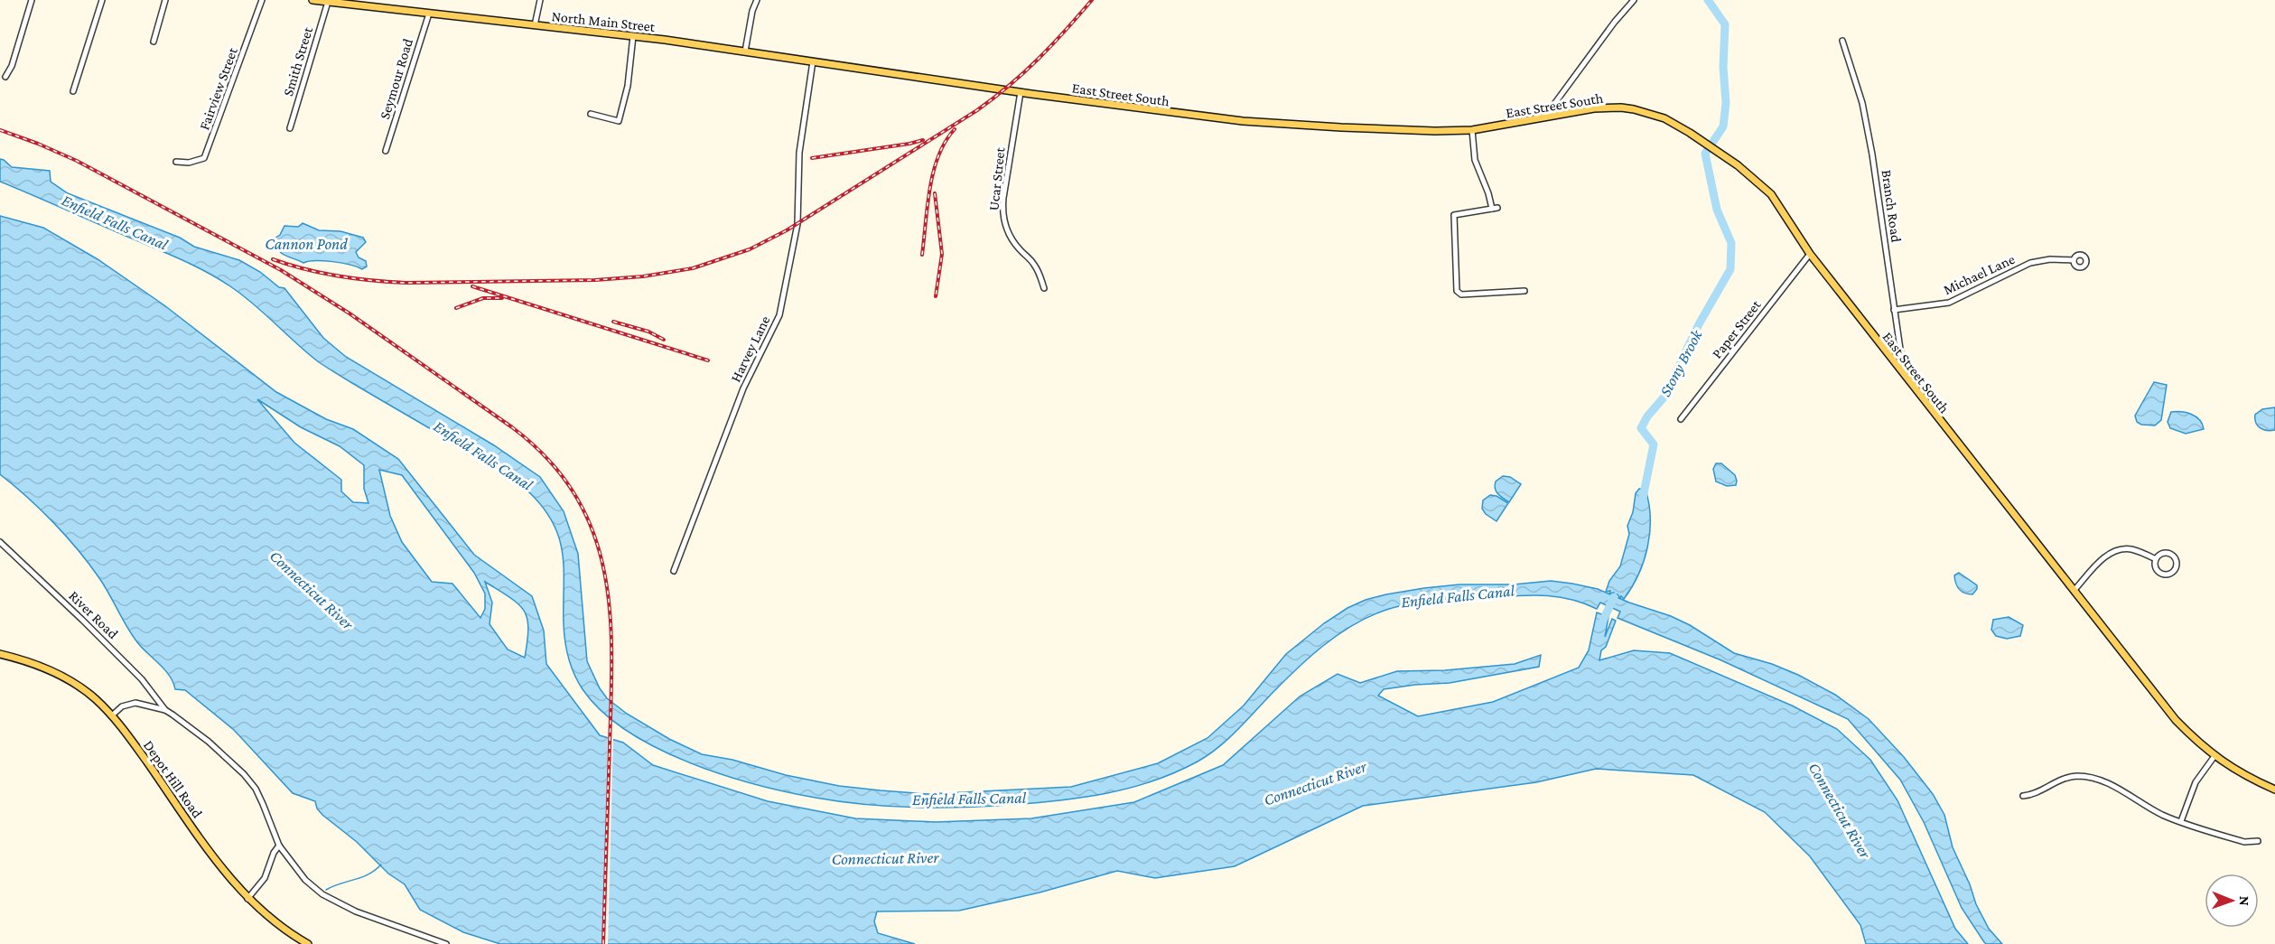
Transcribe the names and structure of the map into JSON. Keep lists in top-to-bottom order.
{
  "streets": {
    "main road": ["North Main Street", "East Street South", "Depot Hill Road"],
    "street": [
      "Smith Street",
      "Seymour Road",
      "Fairview Street",
      "Ucar Street",
      "Branch Road",
      "Michael Lane",
      "Paper Street",
      "Harvey Lane",
      "River Road"
    ]
  },
  "crossings": [
    ["North Main Street", "Smith Street"],
    ["North Main Street", "Seymour Road"],
    ["North Main Street", "East Street South"],
    ["East Street South", "Ucar Street"],
    ["East Street South", "Branch Road"],
    ["East Street South", "Paper Street"],
    ["East Street South", "Harvey Lane"],
    ["Branch Road", "Michael Lane"]
  ],
  "water": [
    "Enfield Falls Canal",
    "Cannon Pond",
    "Stony Brook",
    "Connecticut River"
  ],
  "north": "right"
}
